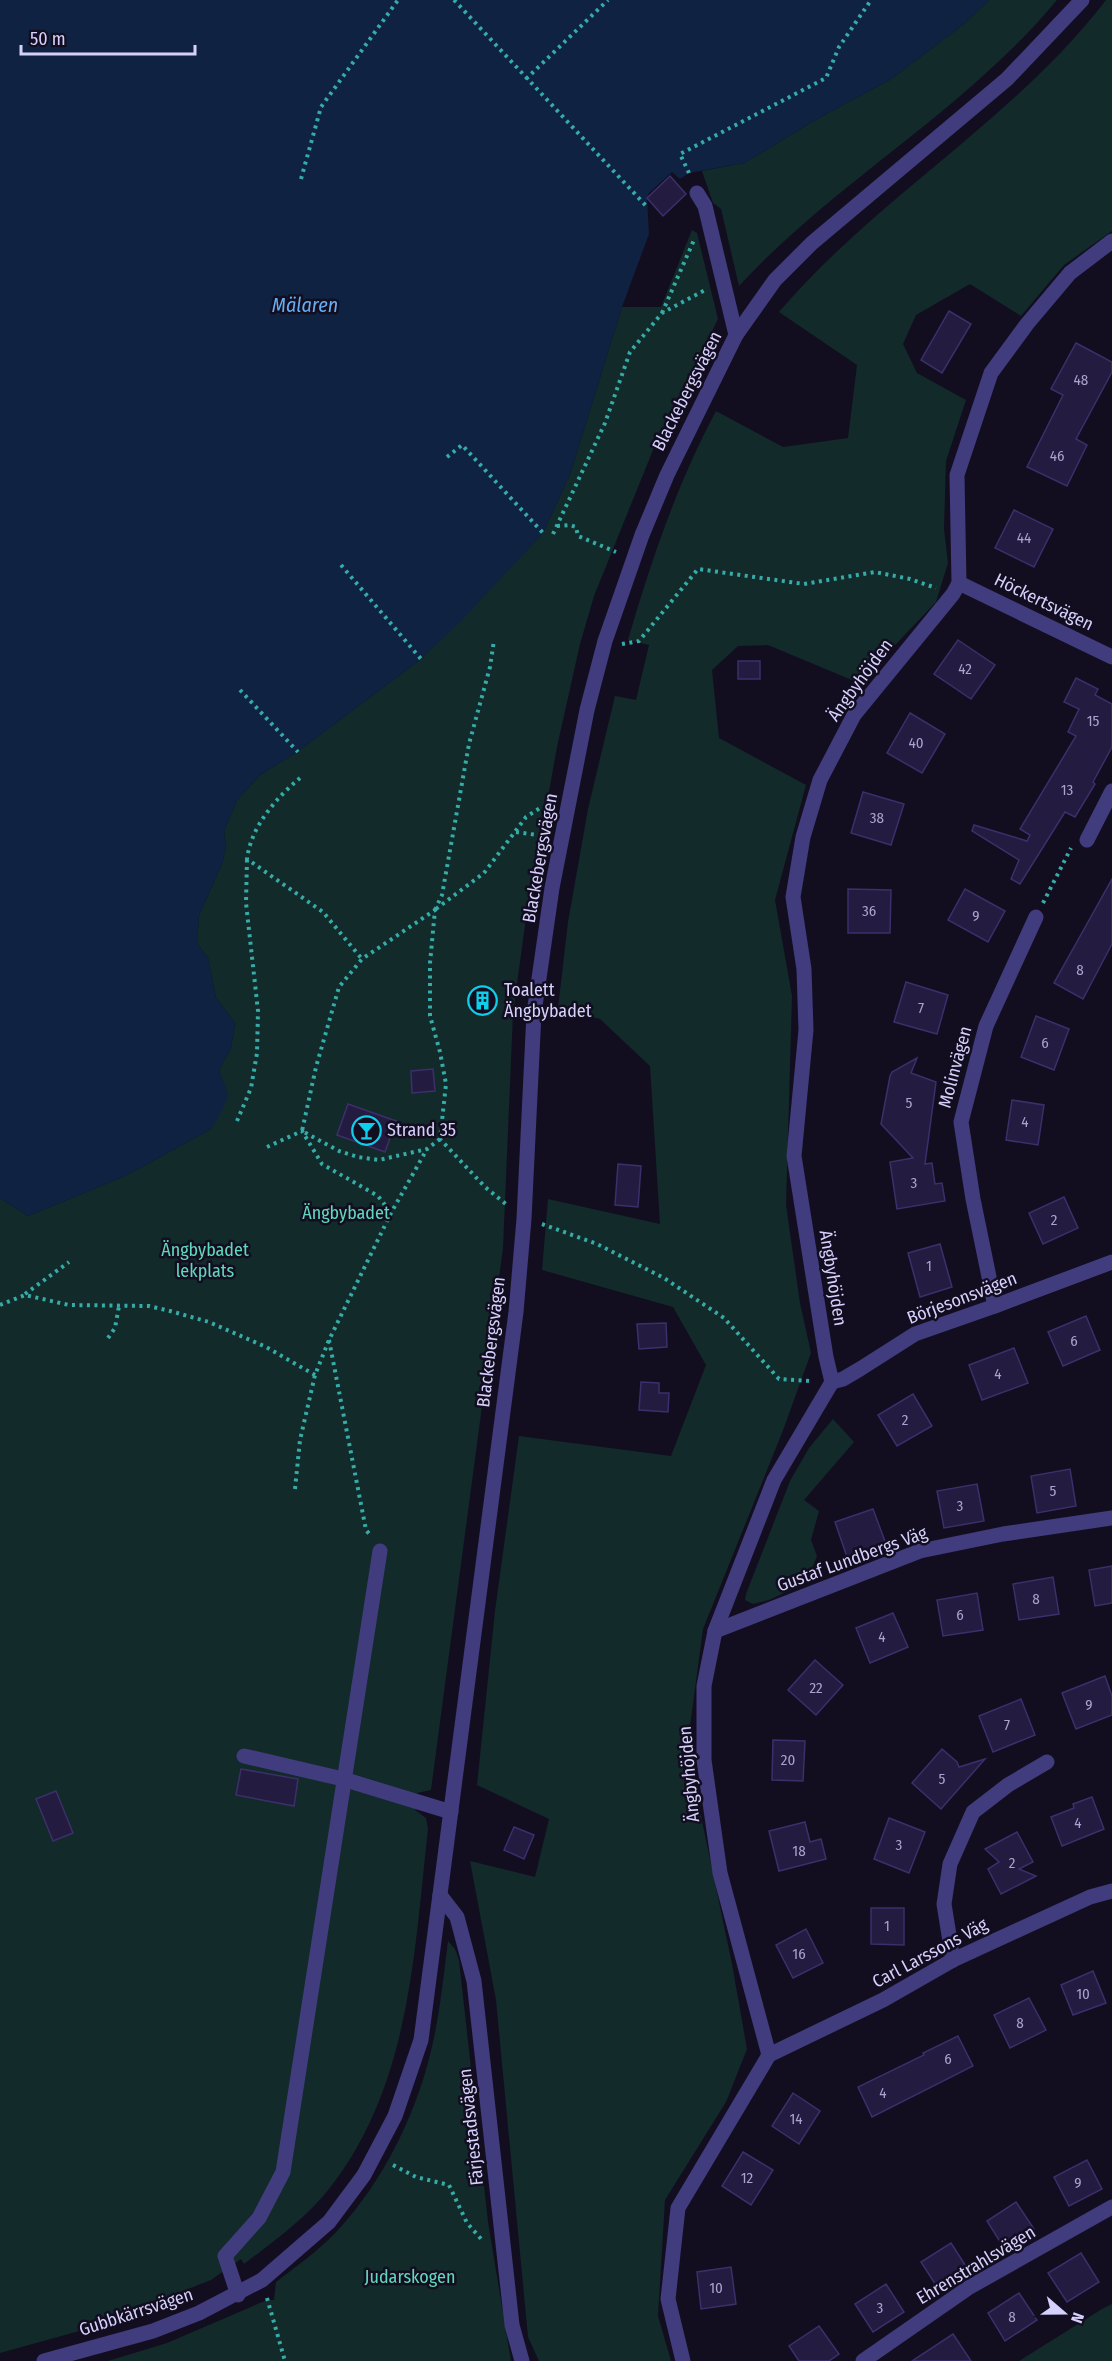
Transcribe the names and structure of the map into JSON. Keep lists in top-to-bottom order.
{
  "streets": {
    "street": [
      "Blackebergsvägen",
      "Höckertsvägen",
      "Ängbyhöjden",
      "Molinvägen",
      "Börjesonsvägen",
      "Gustaf Lundbergs Väg",
      "Carl Larssons Väg",
      "Färjestadsvägen",
      "Ehrenstrahlsvägen",
      "Gubbkärrsvägen"
    ]
  },
  "crossings": [
    ["Blackebergsvägen", "Färjestadsvägen"],
    ["Blackebergsvägen", "Gubbkärrsvägen"],
    ["Höckertsvägen", "Ängbyhöjden"],
    ["Ängbyhöjden", "Börjesonsvägen"],
    ["Ängbyhöjden", "Gustaf Lundbergs Väg"],
    ["Ängbyhöjden", "Carl Larssons Väg"],
    ["Molinvägen", "Börjesonsvägen"],
    ["Färjestadsvägen", "Gubbkärrsvägen"]
  ],
  "water": ["Mälaren"],
  "parks": ["Ängbybadet", "Ängbybadet lekplats", "Judarskogen"],
  "places": {
    "building": ["Toalett Ängbybadet"],
    "bar": ["Strand 35"]
  },
  "house_numbers": [
    "48",
    "46",
    "44",
    "42",
    "15",
    "40",
    "13",
    "38",
    "36",
    "9",
    "8",
    "7",
    "6",
    "5",
    "4",
    "3",
    "2",
    "1",
    "6",
    "4",
    "2",
    "5",
    "3",
    "8",
    "6",
    "4",
    "22",
    "9",
    "7",
    "20",
    "5",
    "4",
    "3",
    "18",
    "2",
    "1",
    "16",
    "10",
    "8",
    "6",
    "4",
    "14",
    "12",
    "9",
    "10",
    "3",
    "8"
  ],
  "scale_bar": "50 m",
  "north": "right"
}
